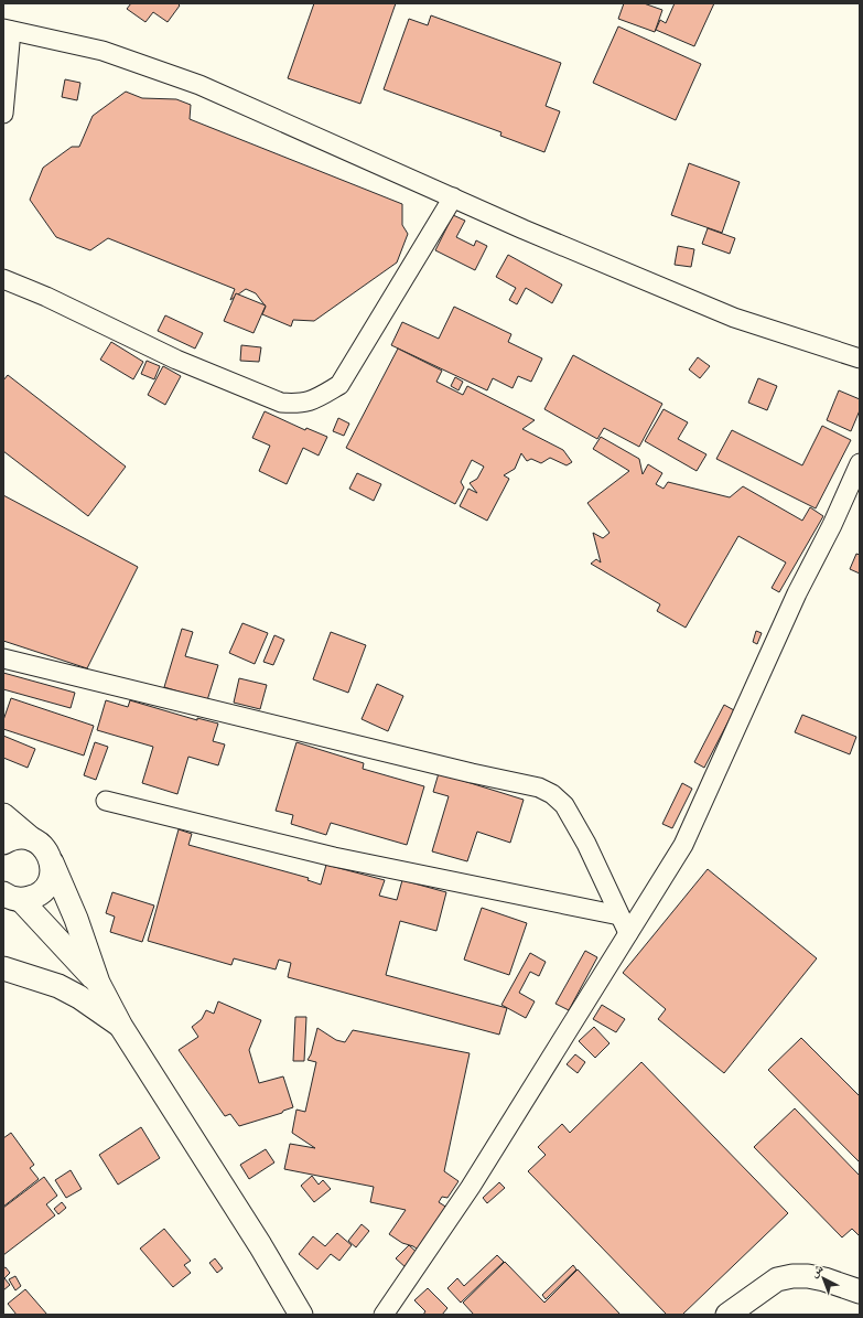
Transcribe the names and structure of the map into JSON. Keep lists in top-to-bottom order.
{
  "north": "top left"
}
